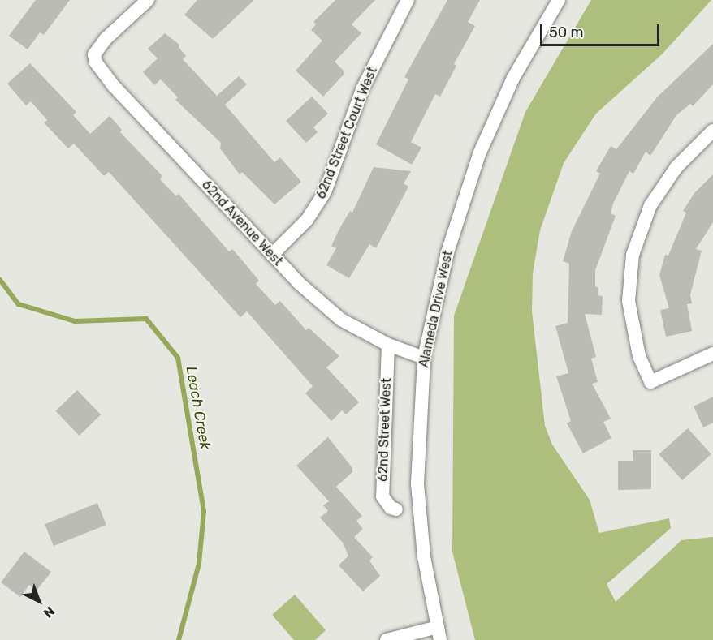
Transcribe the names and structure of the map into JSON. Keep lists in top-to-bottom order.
{
  "streets": {
    "street": [
      "62nd Street Court West",
      "62nd Avenue West",
      "Alameda Drive West",
      "62nd Street West"
    ]
  },
  "crossings": [
    ["62nd Street Court West", "62nd Avenue West"],
    ["62nd Avenue West", "Alameda Drive West"],
    ["62nd Avenue West", "62nd Street West"]
  ],
  "water": ["Leach Creek"],
  "scale_bar": "50 m",
  "north": "bottom right"
}
